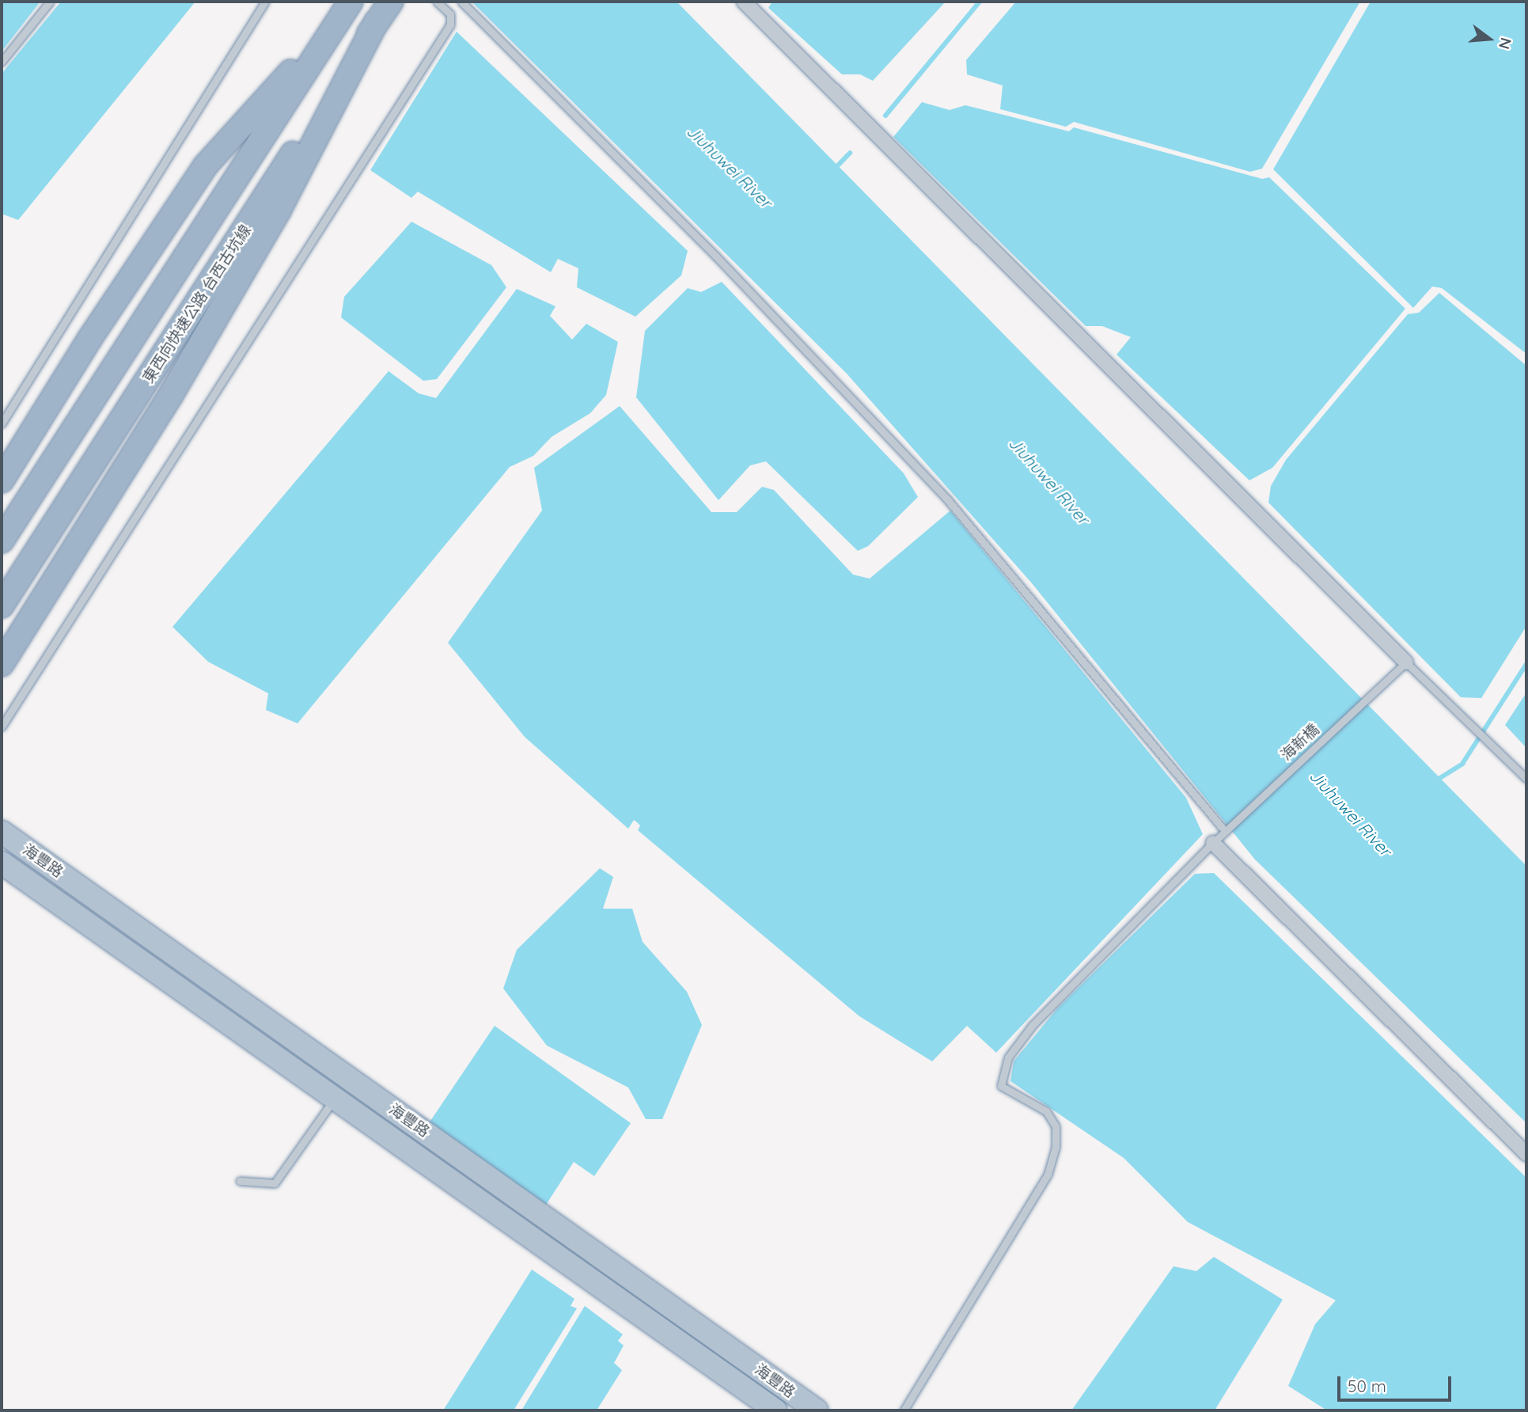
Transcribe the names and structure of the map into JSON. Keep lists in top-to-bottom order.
{
  "streets": {
    "highway": ["東西向快速公路 台西古坑線"],
    "main road": ["海豐路"],
    "lane": ["海新橋"]
  },
  "water": ["Jiuhuwei River"],
  "scale_bar": "50 m",
  "north": "right"
}
